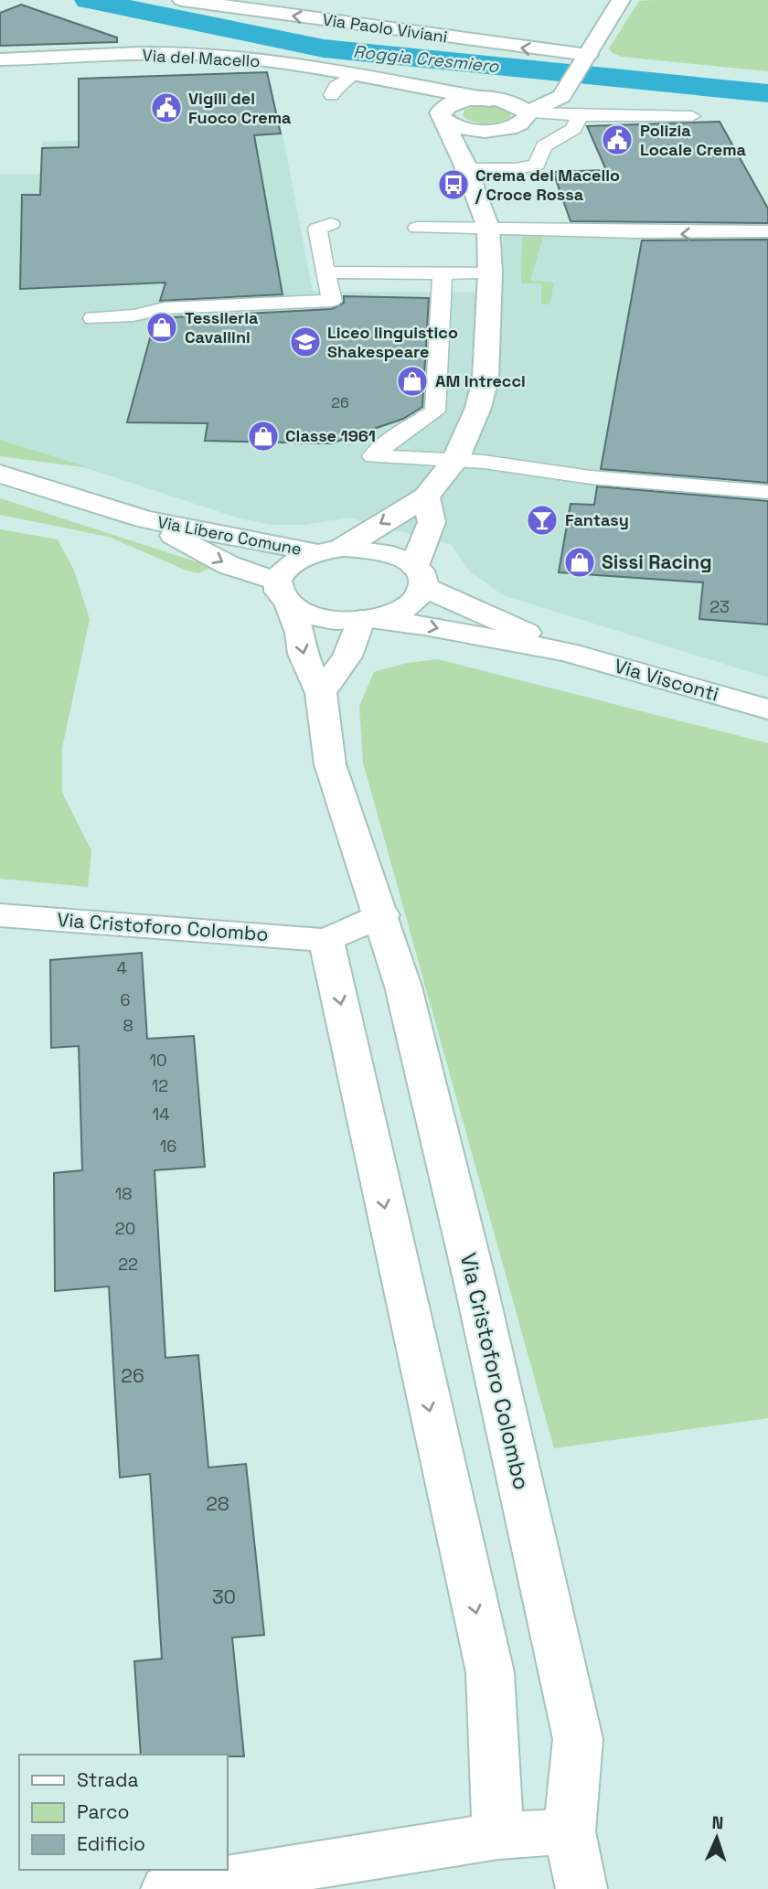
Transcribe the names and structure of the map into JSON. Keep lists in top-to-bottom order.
{
  "streets": {
    "street": [
      "Via Paolo Viviani",
      "Via del Macello",
      "Via Libero Comune",
      "Via Visconti",
      "Via Cristoforo Colombo"
    ]
  },
  "crossings": [
    ["Via Libero Comune", "Via Visconti"],
    ["Via Libero Comune", "Via Cristoforo Colombo"]
  ],
  "water": ["Roggia Cresmiero"],
  "places": {
    "public building": ["Vigili del Fuoco Crema", "Polizia Locale Crema"],
    "bus stop": ["Crema del Macello / Croce Rossa"],
    "shop": [
      "Tessileria Cavallini",
      "AM Intrecci",
      "Classe 1961",
      "Sissi Racing"
    ],
    "school or university": ["Liceo linguistico Shakespeare"],
    "bar": ["Fantasy"]
  },
  "house_numbers": [
    "26",
    "23",
    "4",
    "6",
    "8",
    "10",
    "12",
    "14",
    "16",
    "18",
    "20",
    "22",
    "26",
    "28",
    "30"
  ],
  "legend": ["Strada", "Parco", "Edificio"],
  "north": "top"
}
